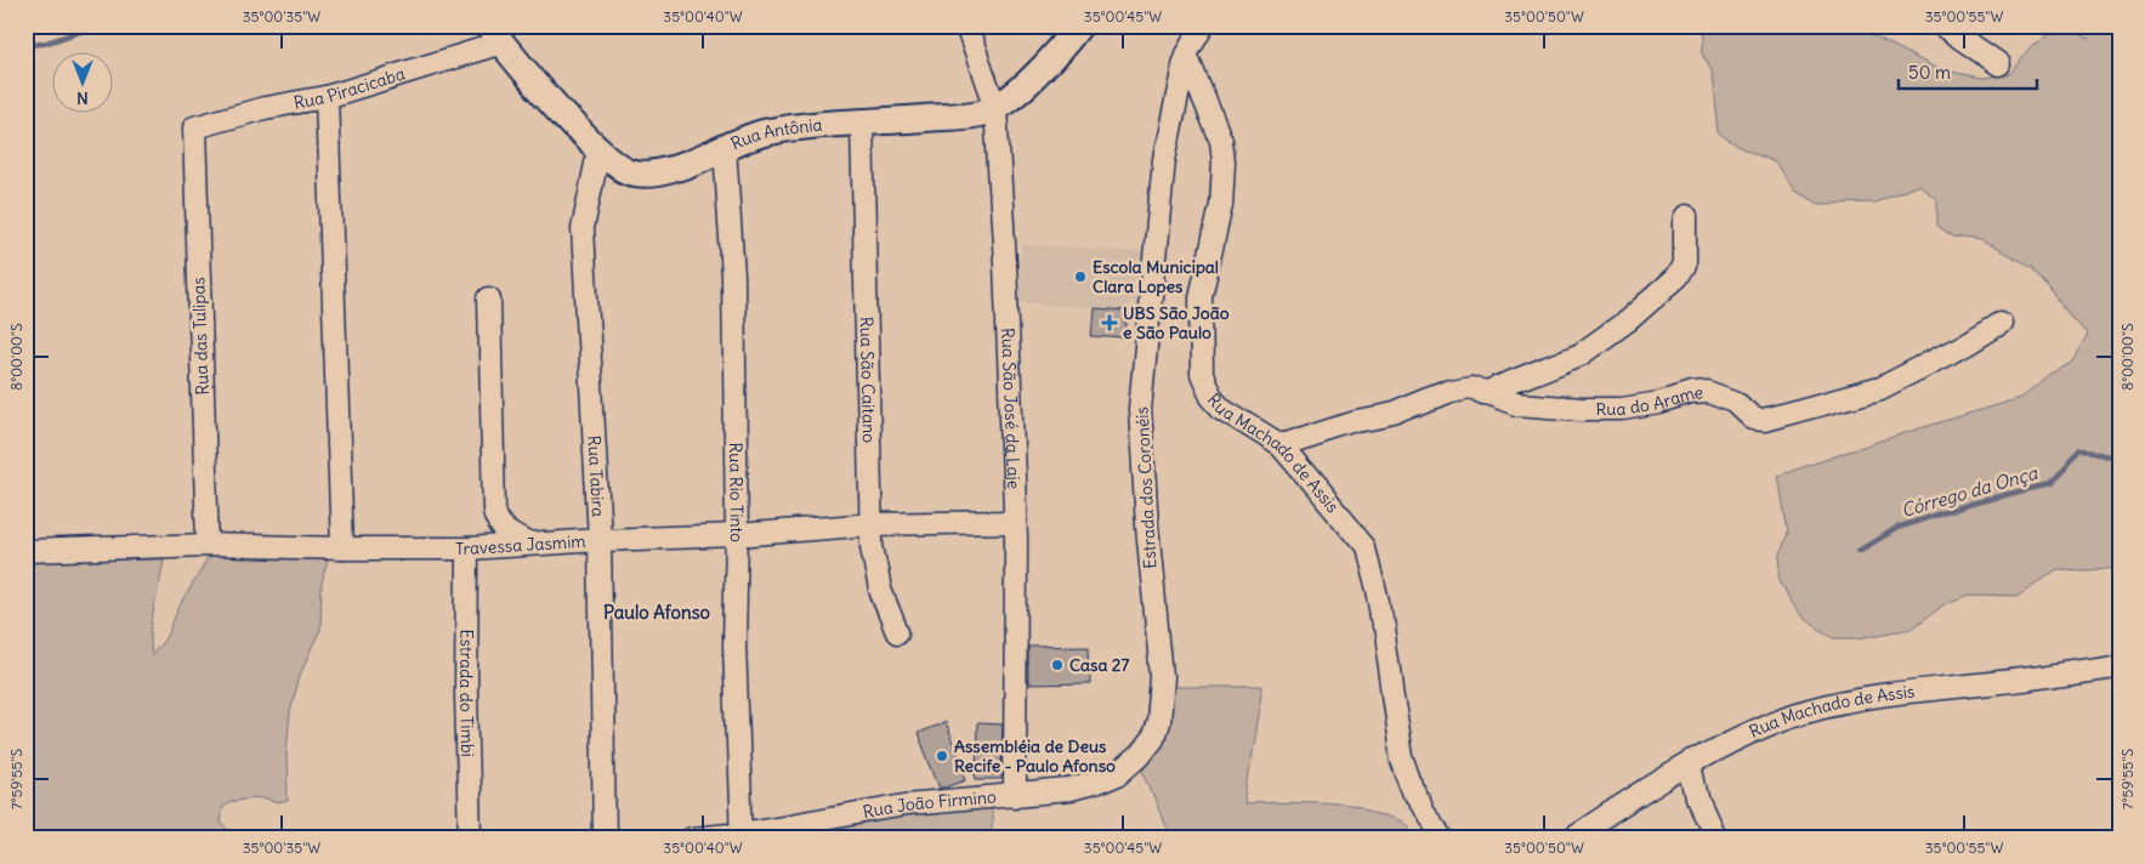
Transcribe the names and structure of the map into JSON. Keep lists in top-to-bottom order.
{
  "streets": {
    "street": [
      "Rua Piracicaba",
      "Rua Antônia",
      "Rua das Tulipas",
      "Rua São Caitano",
      "Rua do Arame",
      "Rua São José da Laje",
      "Rua Machado de Assis",
      "Rua Tabira",
      "Estrada dos Coronéis",
      "Rua Rio Tinto",
      "Travessa Jasmim",
      "Estrada do Timbi",
      "Rua João Firmino"
    ]
  },
  "crossings": [
    ["Rua Piracicaba", "Rua Antônia"],
    ["Rua Piracicaba", "Rua das Tulipas"],
    ["Rua Antônia", "Rua São Caitano"],
    ["Rua Antônia", "Rua São José da Laje"],
    ["Rua Antônia", "Rua Tabira"],
    ["Rua Antônia", "Rua Rio Tinto"],
    ["Rua das Tulipas", "Travessa Jasmim"],
    ["Rua São Caitano", "Travessa Jasmim"],
    ["Rua do Arame", "Rua Machado de Assis"],
    ["Rua São José da Laje", "Travessa Jasmim"],
    ["Rua São José da Laje", "Rua João Firmino"],
    ["Rua Machado de Assis", "Estrada dos Coronéis"],
    ["Rua Tabira", "Travessa Jasmim"],
    ["Estrada dos Coronéis", "Rua João Firmino"],
    ["Rua Rio Tinto", "Travessa Jasmim"],
    ["Rua Rio Tinto", "Rua João Firmino"],
    ["Travessa Jasmim", "Estrada do Timbi"]
  ],
  "districts": ["Paulo Afonso"],
  "water": ["Córrego da Onça"],
  "places": {
    "other": ["Escola Municipal Clara Lopes", "Casa 27", "Assembléia de Deus Recife - Paulo Afonso"],
    "health": ["UBS São João e São Paulo"]
  },
  "scale_bar": "50 m",
  "north": "bottom",
  "coordinates": [
    "35°00'35\"W",
    "35°00'40\"W",
    "35°00'45\"W",
    "35°00'50\"W",
    "35°00'55\"W",
    "8°00'00\"S",
    "7°59'55\"S"
  ]
}
